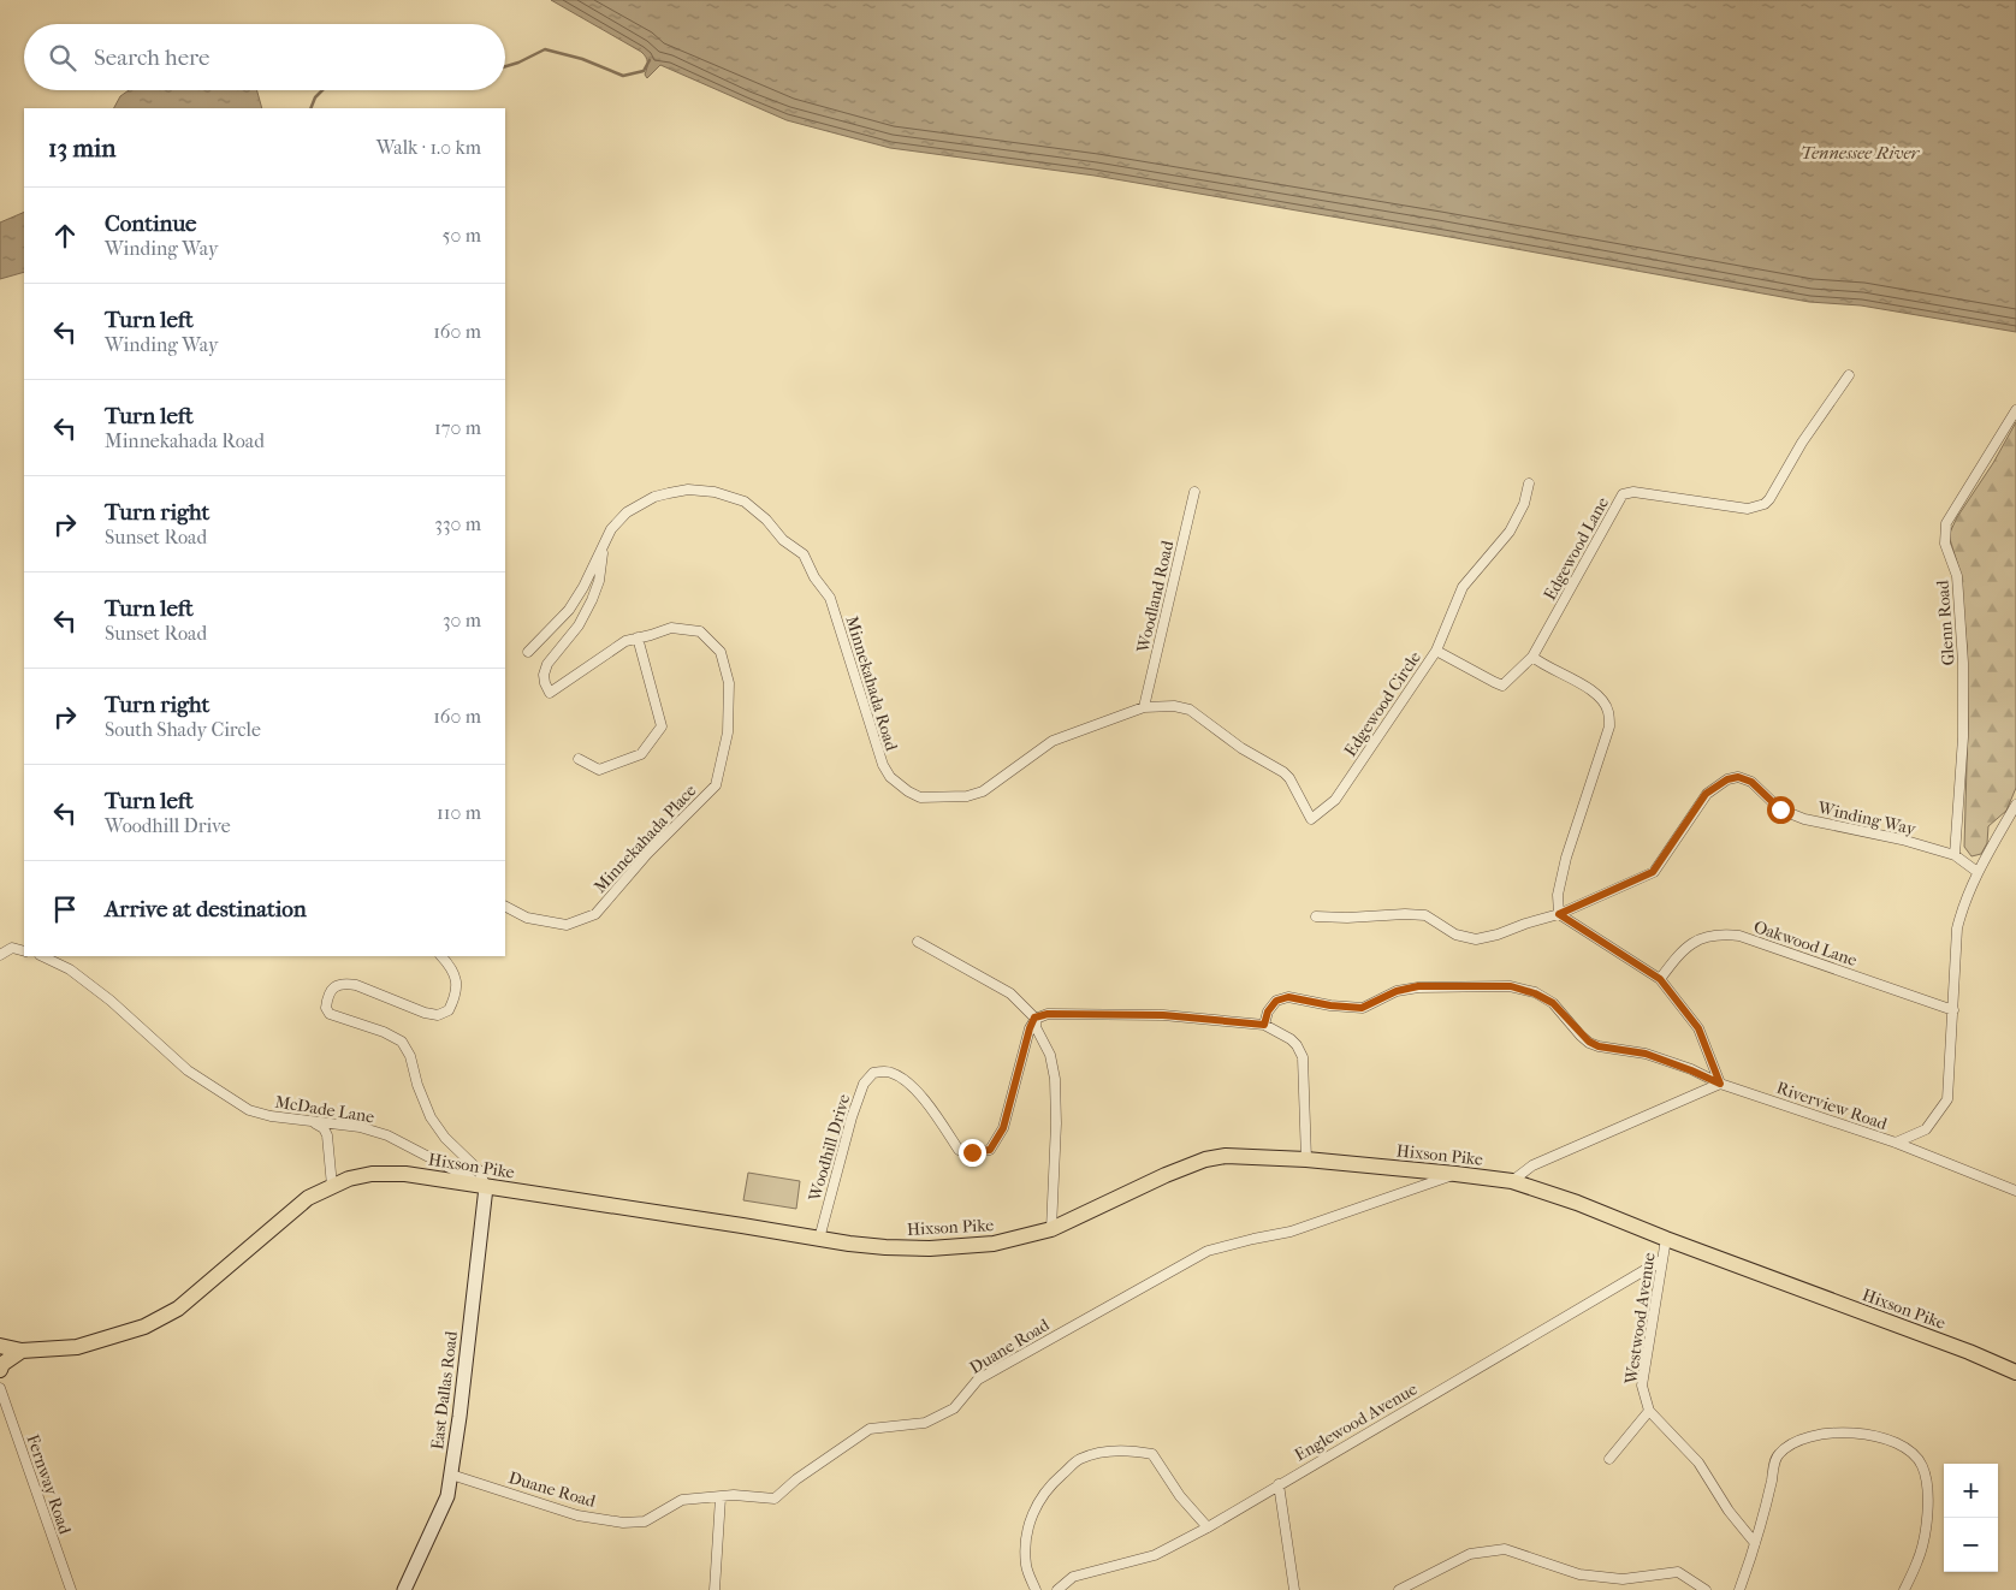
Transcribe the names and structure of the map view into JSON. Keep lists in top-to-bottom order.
{
  "streets": {
    "main road": ["Hixson Pike"],
    "street": [
      "Edgewood Lane",
      "Woodland Road",
      "Glenn Road",
      "Minnekahada Road",
      "Edgewood Circle",
      "Winding Way",
      "Minnekahada Place",
      "Oakwood Lane",
      "Riverview Road",
      "McDade Lane",
      "Woodhill Drive",
      "Westwood Avenue",
      "Duane Road",
      "East Dallas Road",
      "Englewood Avenue",
      "Fernway Road"
    ]
  },
  "crossings": [
    ["Edgewood Lane", "Edgewood Circle"],
    ["Woodland Road", "Minnekahada Road"],
    ["Glenn Road", "Winding Way"],
    ["Minnekahada Road", "Edgewood Circle"],
    ["Minnekahada Road", "Minnekahada Place"],
    ["Winding Way", "Riverview Road"],
    ["Oakwood Lane", "Riverview Road"],
    ["McDade Lane", "Hixson Pike"],
    ["McDade Lane", "East Dallas Road"],
    ["Woodhill Drive", "Hixson Pike"],
    ["Hixson Pike", "Westwood Avenue"],
    ["Hixson Pike", "Duane Road"],
    ["Hixson Pike", "East Dallas Road"],
    ["Westwood Avenue", "Englewood Avenue"],
    ["Duane Road", "East Dallas Road"]
  ],
  "water": ["Tennessee River"],
  "page": {
    "search": "Search here",
    "heading": ["13 min", "Walk · 1.0 km"],
    "list": [
      ["Continue", "Winding Way", "50 m"],
      ["Turn left", "Winding Way", "160 m"],
      ["Turn left", "Minnekahada Road", "170 m"],
      ["Turn right", "Sunset Road", "330 m"],
      ["Turn left", "Sunset Road", "30 m"],
      ["Turn right", "South Shady Circle", "160 m"],
      ["Turn left", "Woodhill Drive", "110 m"],
      "Arrive at destination"
    ],
    "map_buttons": ["+", "−"]
  }
}
